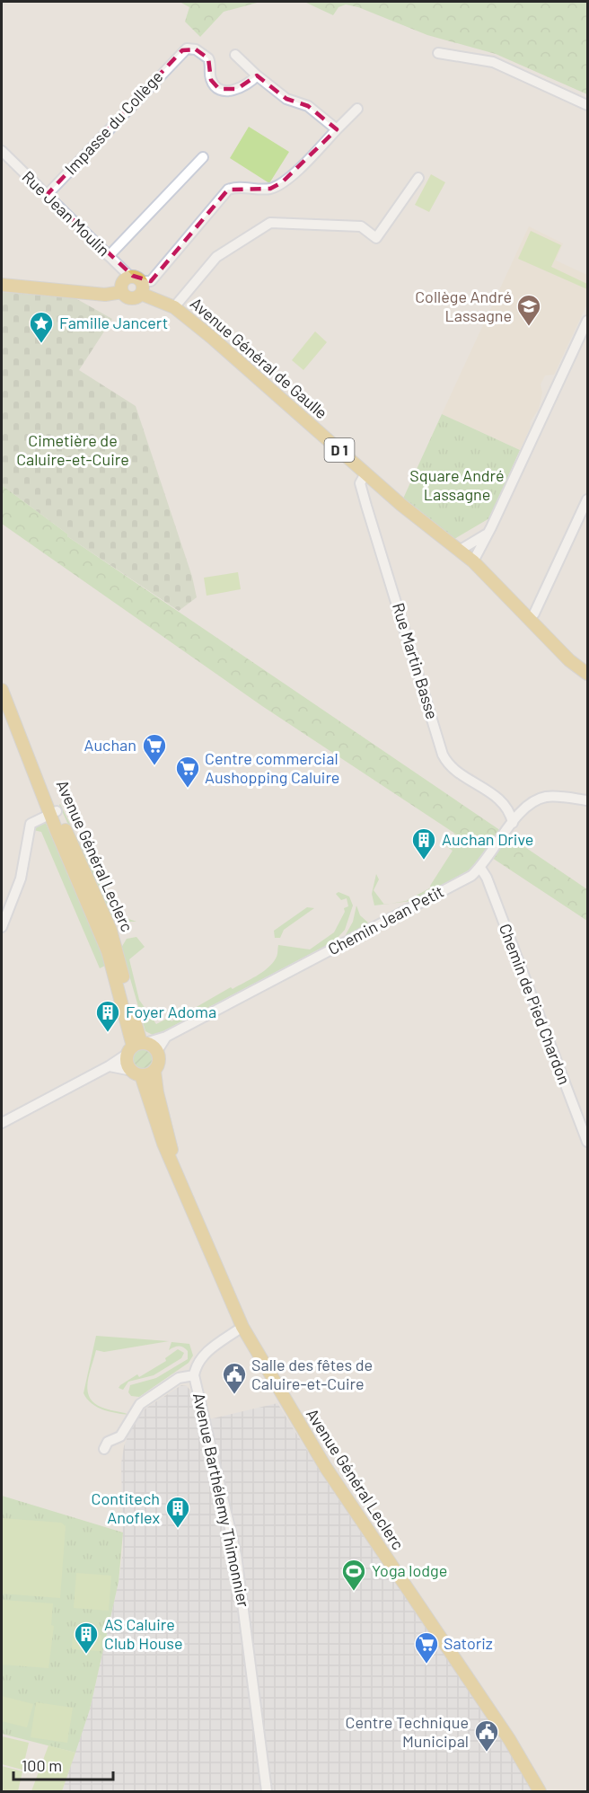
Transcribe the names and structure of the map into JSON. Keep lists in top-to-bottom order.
{
  "streets": {
    "main road": ["Avenue Général de Gaulle", "D 1", "Avenue Général Leclerc"],
    "street": [
      "Impasse du Collège",
      "Rue Jean Moulin",
      "Rue Martin Basse",
      "Chemin Jean Petit",
      "Chemin de Pied Chardon",
      "Avenue Barthélemy Thimonnier"
    ]
  },
  "crossings": [
    ["Impasse du Collège", "Rue Jean Moulin"],
    ["Rue Jean Moulin", "Avenue Général de Gaulle"],
    ["Avenue Général de Gaulle", "Rue Martin Basse"],
    ["Rue Martin Basse", "Chemin Jean Petit"],
    ["Avenue Général Leclerc", "Chemin Jean Petit"],
    ["Avenue Général Leclerc", "Avenue Barthélemy Thimonnier"],
    ["Chemin Jean Petit", "Chemin de Pied Chardon"]
  ],
  "parks": ["Cimetière de Caluire-et-Cuire", "Square André Lassagne"],
  "places": {
    "school or university": ["Collège André Lassagne"],
    "place": ["Famille Jancert"],
    "supermarket": ["Auchan", "Centre commercial Aushopping Caluire", "Satoriz"],
    "building": [
      "Auchan Drive",
      "Foyer Adoma",
      "Contitech Anoflex",
      "AS Caluire Club House"
    ],
    "public building": ["Salle des fêtes de Caluire-et-Cuire", "Centre Technique Municipal"],
    "sports": ["Yoga lodge"]
  },
  "scale_bar": "100 m"
}
